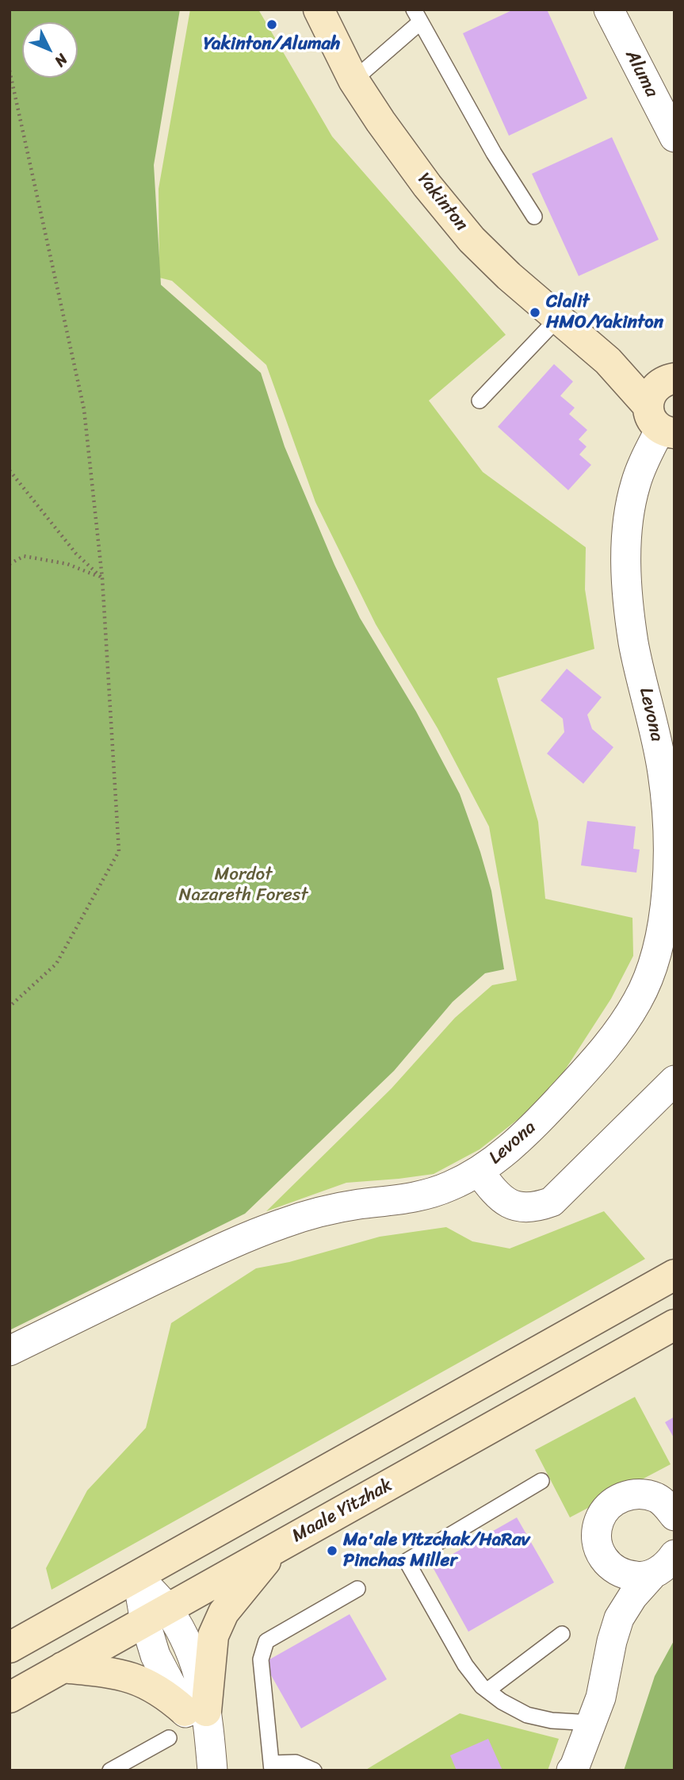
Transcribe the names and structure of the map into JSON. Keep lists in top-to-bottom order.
{
  "streets": {
    "street": [
      "Aluma",
      "Yakinton",
      "Levona",
      "Maale Yitzhak"
    ]
  },
  "crossings": [
    ["Yakinton", "Levona"]
  ],
  "parks": ["Mordot Nazareth Forest"],
  "places": ["Yakinton/Alumah", "Clalit HMO/Yakinton", "Ma'ale Yitzchak/HaRav Pinchas Miller"],
  "north": "bottom right"
}
